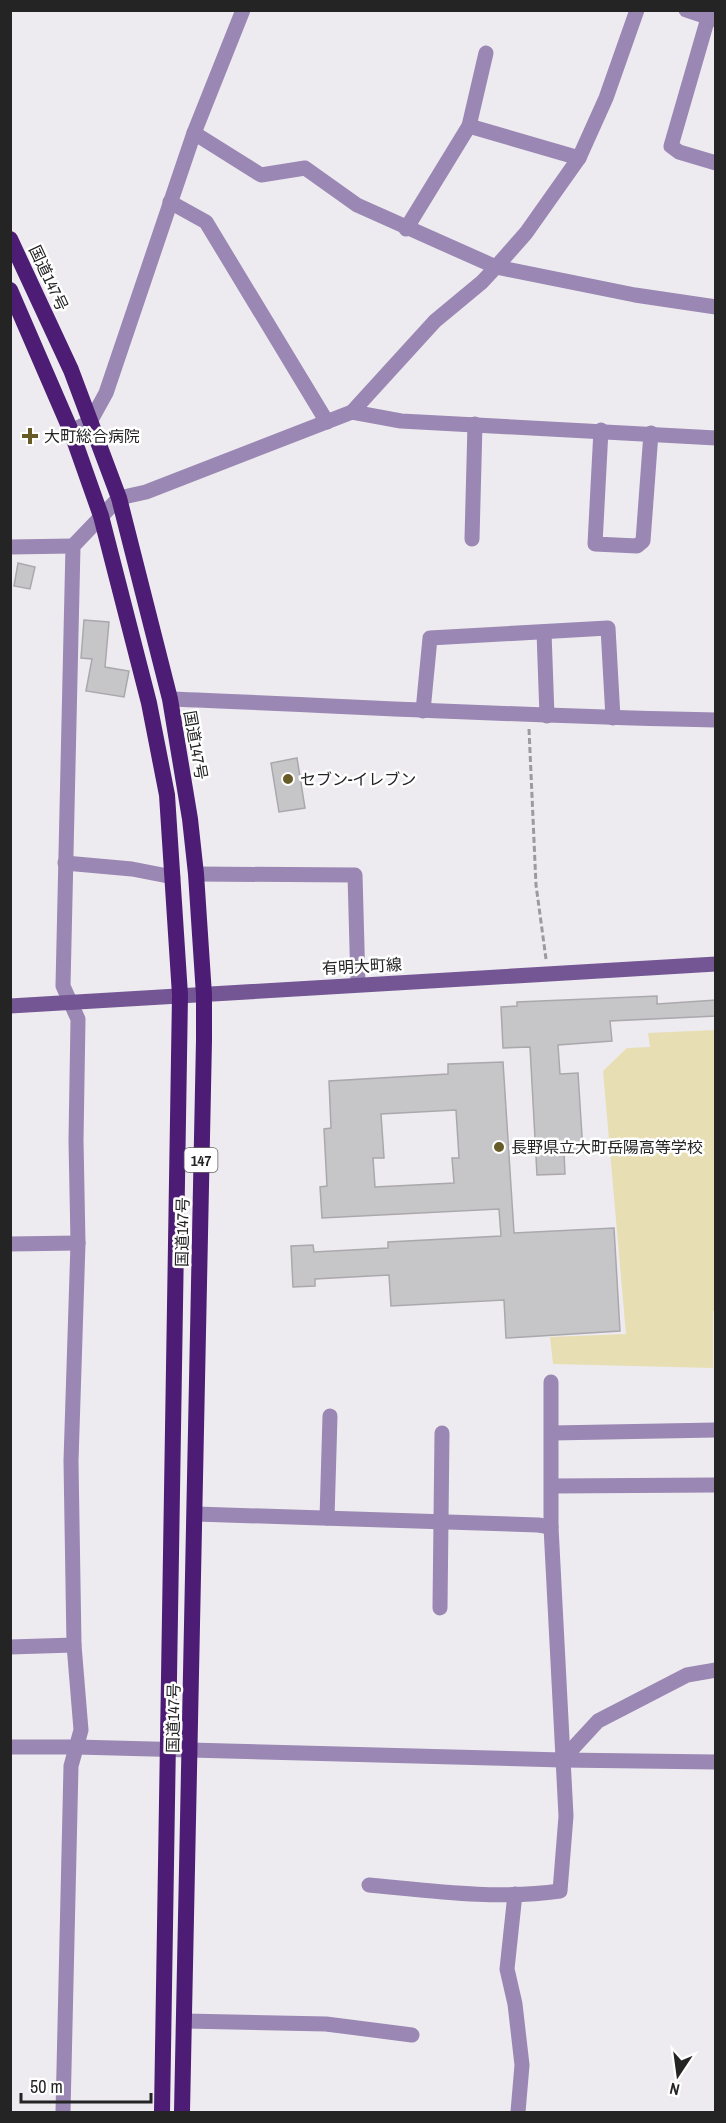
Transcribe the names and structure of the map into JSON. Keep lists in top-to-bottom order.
{
  "streets": {
    "highway": ["国道147号", "147"],
    "main road": ["有明大町線"]
  },
  "crossings": [
    ["国道147号", "有明大町線"]
  ],
  "places": {
    "health": ["大町総合病院"],
    "other": ["セブン-イレブン", "長野県立大町岳陽高等学校"]
  },
  "scale_bar": "50 m",
  "north": "bottom"
}
